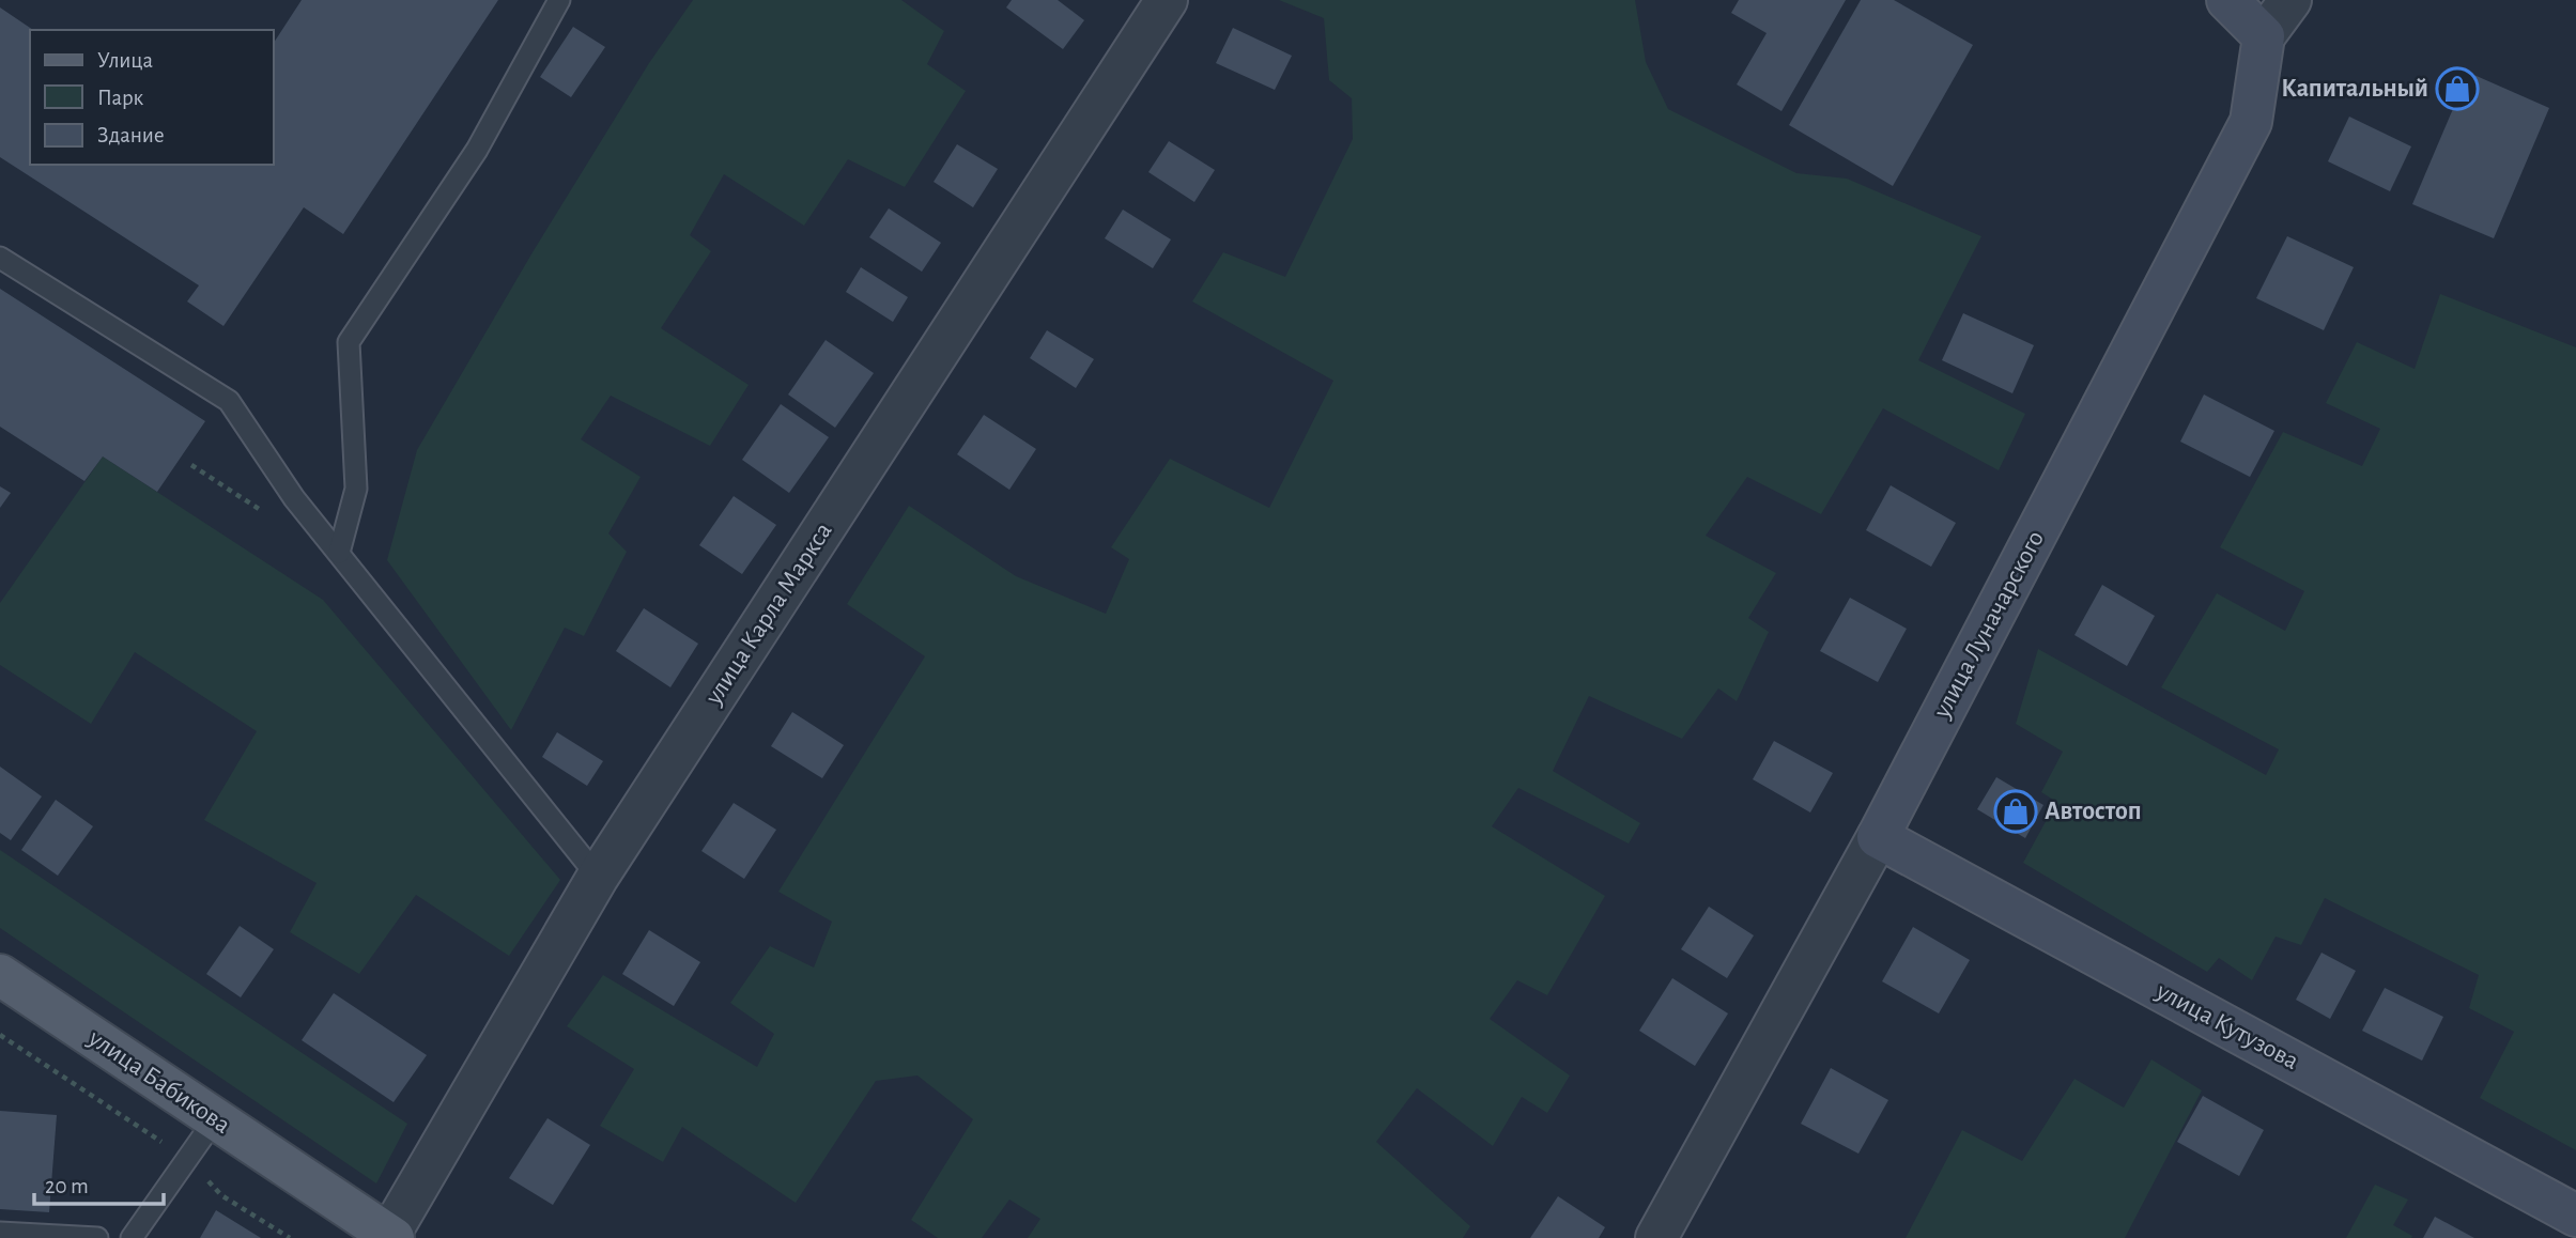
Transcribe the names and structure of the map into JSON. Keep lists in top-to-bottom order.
{
  "streets": {
    "main road": ["улица Бабикова"],
    "street": ["улица Карла Маркса", "улица Луначарского", "улица Кутузова"]
  },
  "crossings": [
    ["улица Карла Маркса", "улица Бабикова"],
    ["улица Луначарского", "улица Кутузова"]
  ],
  "places": {
    "shop": ["Капитальный", "Автостоп"]
  },
  "legend": ["Улица", "Парк", "Здание"],
  "scale_bar": "20 m"
}
